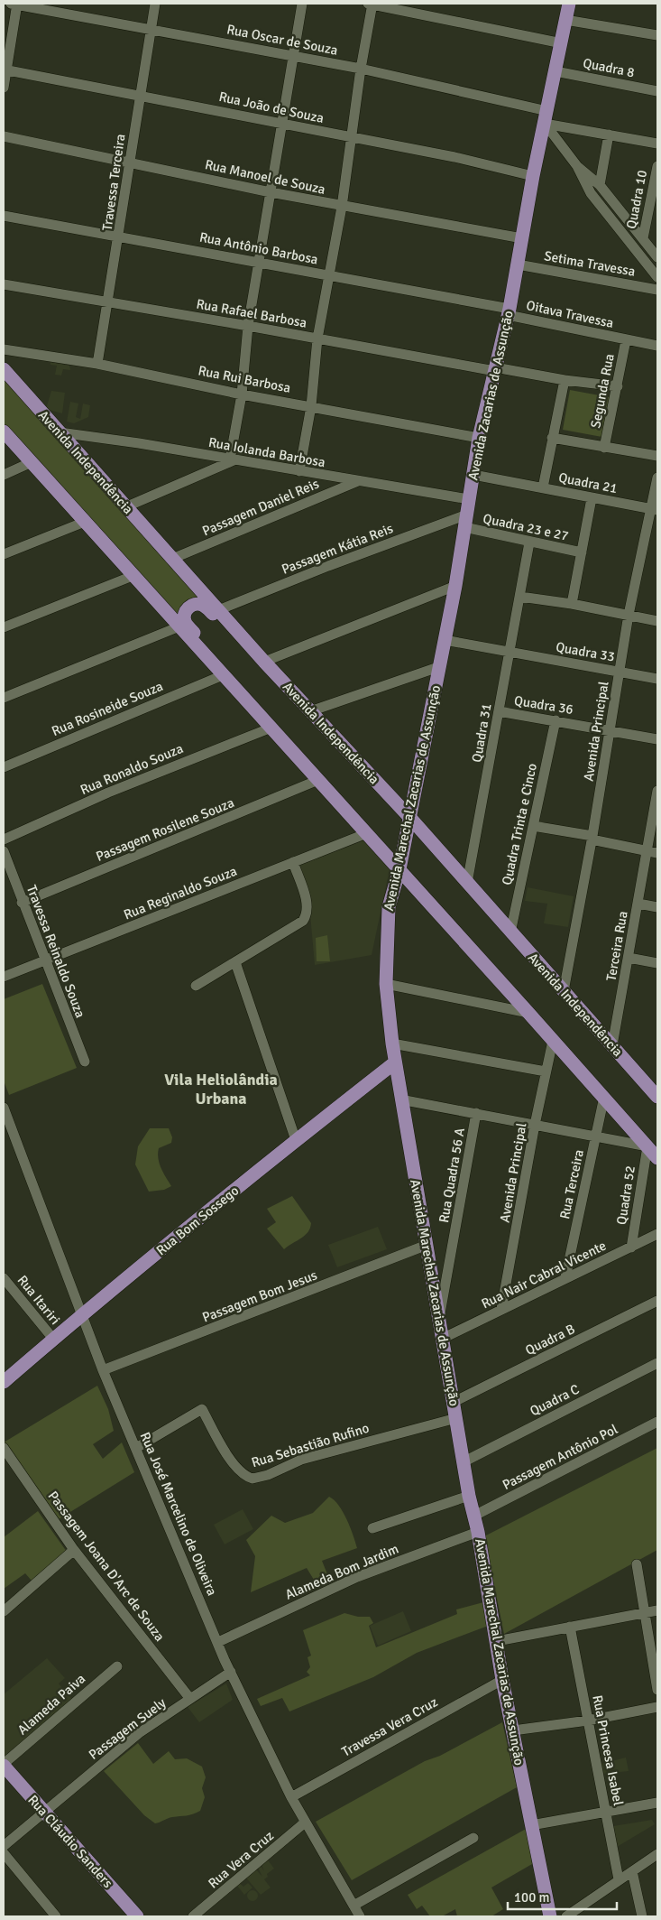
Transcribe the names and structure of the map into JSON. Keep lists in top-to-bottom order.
{
  "streets": {
    "main road": [
      "Avenida Zacarias de Assunção",
      "Avenida Independência",
      "Avenida Marechal Zacarias de Assunção",
      "Rua Bom Sossego",
      "Rua Cláudio Sanders"
    ],
    "street": [
      "Rua Oscar de Souza",
      "Quadra 8",
      "Rua João de Souza",
      "Rua Manoel de Souza",
      "Travessa Terceira",
      "Quadra 10",
      "Rua Antônio Barbosa",
      "Setima Travessa",
      "Rua Rafael Barbosa",
      "Oitava Travessa",
      "Rua Rui Barbosa",
      "Segunda Rua",
      "Rua Iolanda Barbosa",
      "Quadra 21",
      "Passagem Daniel Reis",
      "Quadra 23 e 27",
      "Passagem Kátia Reis",
      "Quadra 33",
      "Quadra 36",
      "Rua Rosineide Souza",
      "Avenida Principal",
      "Quadra 31",
      "Rua Ronaldo Souza",
      "Quadra Trinta e Cinco",
      "Passagem Rosilene Souza",
      "Rua Reginaldo Souza",
      "Terceira Rua",
      "Travessa Reinaldo Souza",
      "Rua Quadra 56 A",
      "Rua Terceira",
      "Quadra 52",
      "Rua Nair Cabral Vicente",
      "Passagem Bom Jesus",
      "Rua Itariri",
      "Quadra B",
      "Quadra C",
      "Rua Sebastião Rufino",
      "Passagem Antônio Pol",
      "Rua José Marcelino de Oliveira",
      "Passagem Joana D'Arc de Souza",
      "Alameda Bom Jardim",
      "Alameda Paiva",
      "Travessa Vera Cruz",
      "Passagem Suely",
      "Rua Princesa Isabel",
      "Rua Vera Cruz"
    ]
  },
  "crossings": [
    ["Rua Oscar de Souza", "Travessa Terceira"],
    ["Rua Oscar de Souza", "Avenida Zacarias de Assunção"],
    ["Rua João de Souza", "Travessa Terceira"],
    ["Rua João de Souza", "Avenida Zacarias de Assunção"],
    ["Rua Manoel de Souza", "Travessa Terceira"],
    ["Rua Manoel de Souza", "Avenida Zacarias de Assunção"],
    ["Travessa Terceira", "Rua Antônio Barbosa"],
    ["Travessa Terceira", "Rua Rafael Barbosa"],
    ["Travessa Terceira", "Rua Rui Barbosa"],
    ["Rua Antônio Barbosa", "Oitava Travessa"],
    ["Rua Antônio Barbosa", "Avenida Zacarias de Assunção"],
    ["Setima Travessa", "Avenida Zacarias de Assunção"],
    ["Rua Rafael Barbosa", "Segunda Rua"],
    ["Rua Rafael Barbosa", "Avenida Zacarias de Assunção"],
    ["Rua Rafael Barbosa", "Quadra 21"],
    ["Oitava Travessa", "Segunda Rua"],
    ["Oitava Travessa", "Avenida Zacarias de Assunção"],
    ["Rua Rui Barbosa", "Avenida Zacarias de Assunção"],
    ["Avenida Zacarias de Assunção", "Rua Iolanda Barbosa"],
    ["Avenida Zacarias de Assunção", "Quadra 23 e 27"],
    ["Avenida Zacarias de Assunção", "Passagem Kátia Reis"],
    ["Avenida Zacarias de Assunção", "Avenida Marechal Zacarias de Assunção"],
    ["Rua Iolanda Barbosa", "Avenida Independência"],
    ["Rua Iolanda Barbosa", "Passagem Daniel Reis"],
    ["Avenida Independência", "Passagem Daniel Reis"],
    ["Avenida Independência", "Passagem Kátia Reis"],
    ["Avenida Independência", "Avenida Principal"],
    ["Avenida Independência", "Quadra 31"],
    ["Avenida Independência", "Avenida Marechal Zacarias de Assunção"],
    ["Avenida Independência", "Quadra Trinta e Cinco"],
    ["Avenida Independência", "Terceira Rua"],
    ["Quadra 21", "Avenida Principal"],
    ["Quadra 23 e 27", "Passagem Kátia Reis"],
    ["Quadra 23 e 27", "Quadra 31"],
    ["Quadra 33", "Avenida Principal"],
    ["Quadra 33", "Quadra 31"],
    ["Quadra 36", "Avenida Principal"],
    ["Quadra 36", "Quadra 31"],
    ["Quadra 36", "Quadra Trinta e Cinco"],
    ["Avenida Principal", "Rua Nair Cabral Vicente"],
    ["Avenida Marechal Zacarias de Assunção", "Rua Quadra 56 A"],
    ["Avenida Marechal Zacarias de Assunção", "Rua Bom Sossego"],
    ["Avenida Marechal Zacarias de Assunção", "Rua Nair Cabral Vicente"],
    ["Avenida Marechal Zacarias de Assunção", "Passagem Bom Jesus"],
    ["Avenida Marechal Zacarias de Assunção", "Quadra B"],
    ["Avenida Marechal Zacarias de Assunção", "Quadra C"],
    ["Avenida Marechal Zacarias de Assunção", "Rua Sebastião Rufino"],
    ["Avenida Marechal Zacarias de Assunção", "Passagem Antônio Pol"],
    ["Avenida Marechal Zacarias de Assunção", "Alameda Bom Jardim"],
    ["Avenida Marechal Zacarias de Assunção", "Travessa Vera Cruz"],
    ["Passagem Rosilene Souza", "Travessa Reinaldo Souza"],
    ["Rua Reginaldo Souza", "Travessa Reinaldo Souza"],
    ["Rua Terceira", "Rua Nair Cabral Vicente"],
    ["Quadra 52", "Rua Nair Cabral Vicente"],
    ["Rua Bom Sossego", "Rua Itariri"],
    ["Rua Bom Sossego", "Rua José Marcelino de Oliveira"],
    ["Passagem Bom Jesus", "Rua José Marcelino de Oliveira"],
    ["Rua Sebastião Rufino", "Rua José Marcelino de Oliveira"],
    ["Rua José Marcelino de Oliveira", "Alameda Bom Jardim"],
    ["Rua José Marcelino de Oliveira", "Travessa Vera Cruz"],
    ["Rua José Marcelino de Oliveira", "Passagem Suely"],
    ["Rua José Marcelino de Oliveira", "Rua Vera Cruz"],
    ["Passagem Joana D'Arc de Souza", "Passagem Suely"],
    ["Alameda Paiva", "Rua Cláudio Sanders"],
    ["Passagem Suely", "Rua Cláudio Sanders"]
  ],
  "districts": ["Vila Heliolândia Urbana"],
  "scale_bar": "100 m"
}
